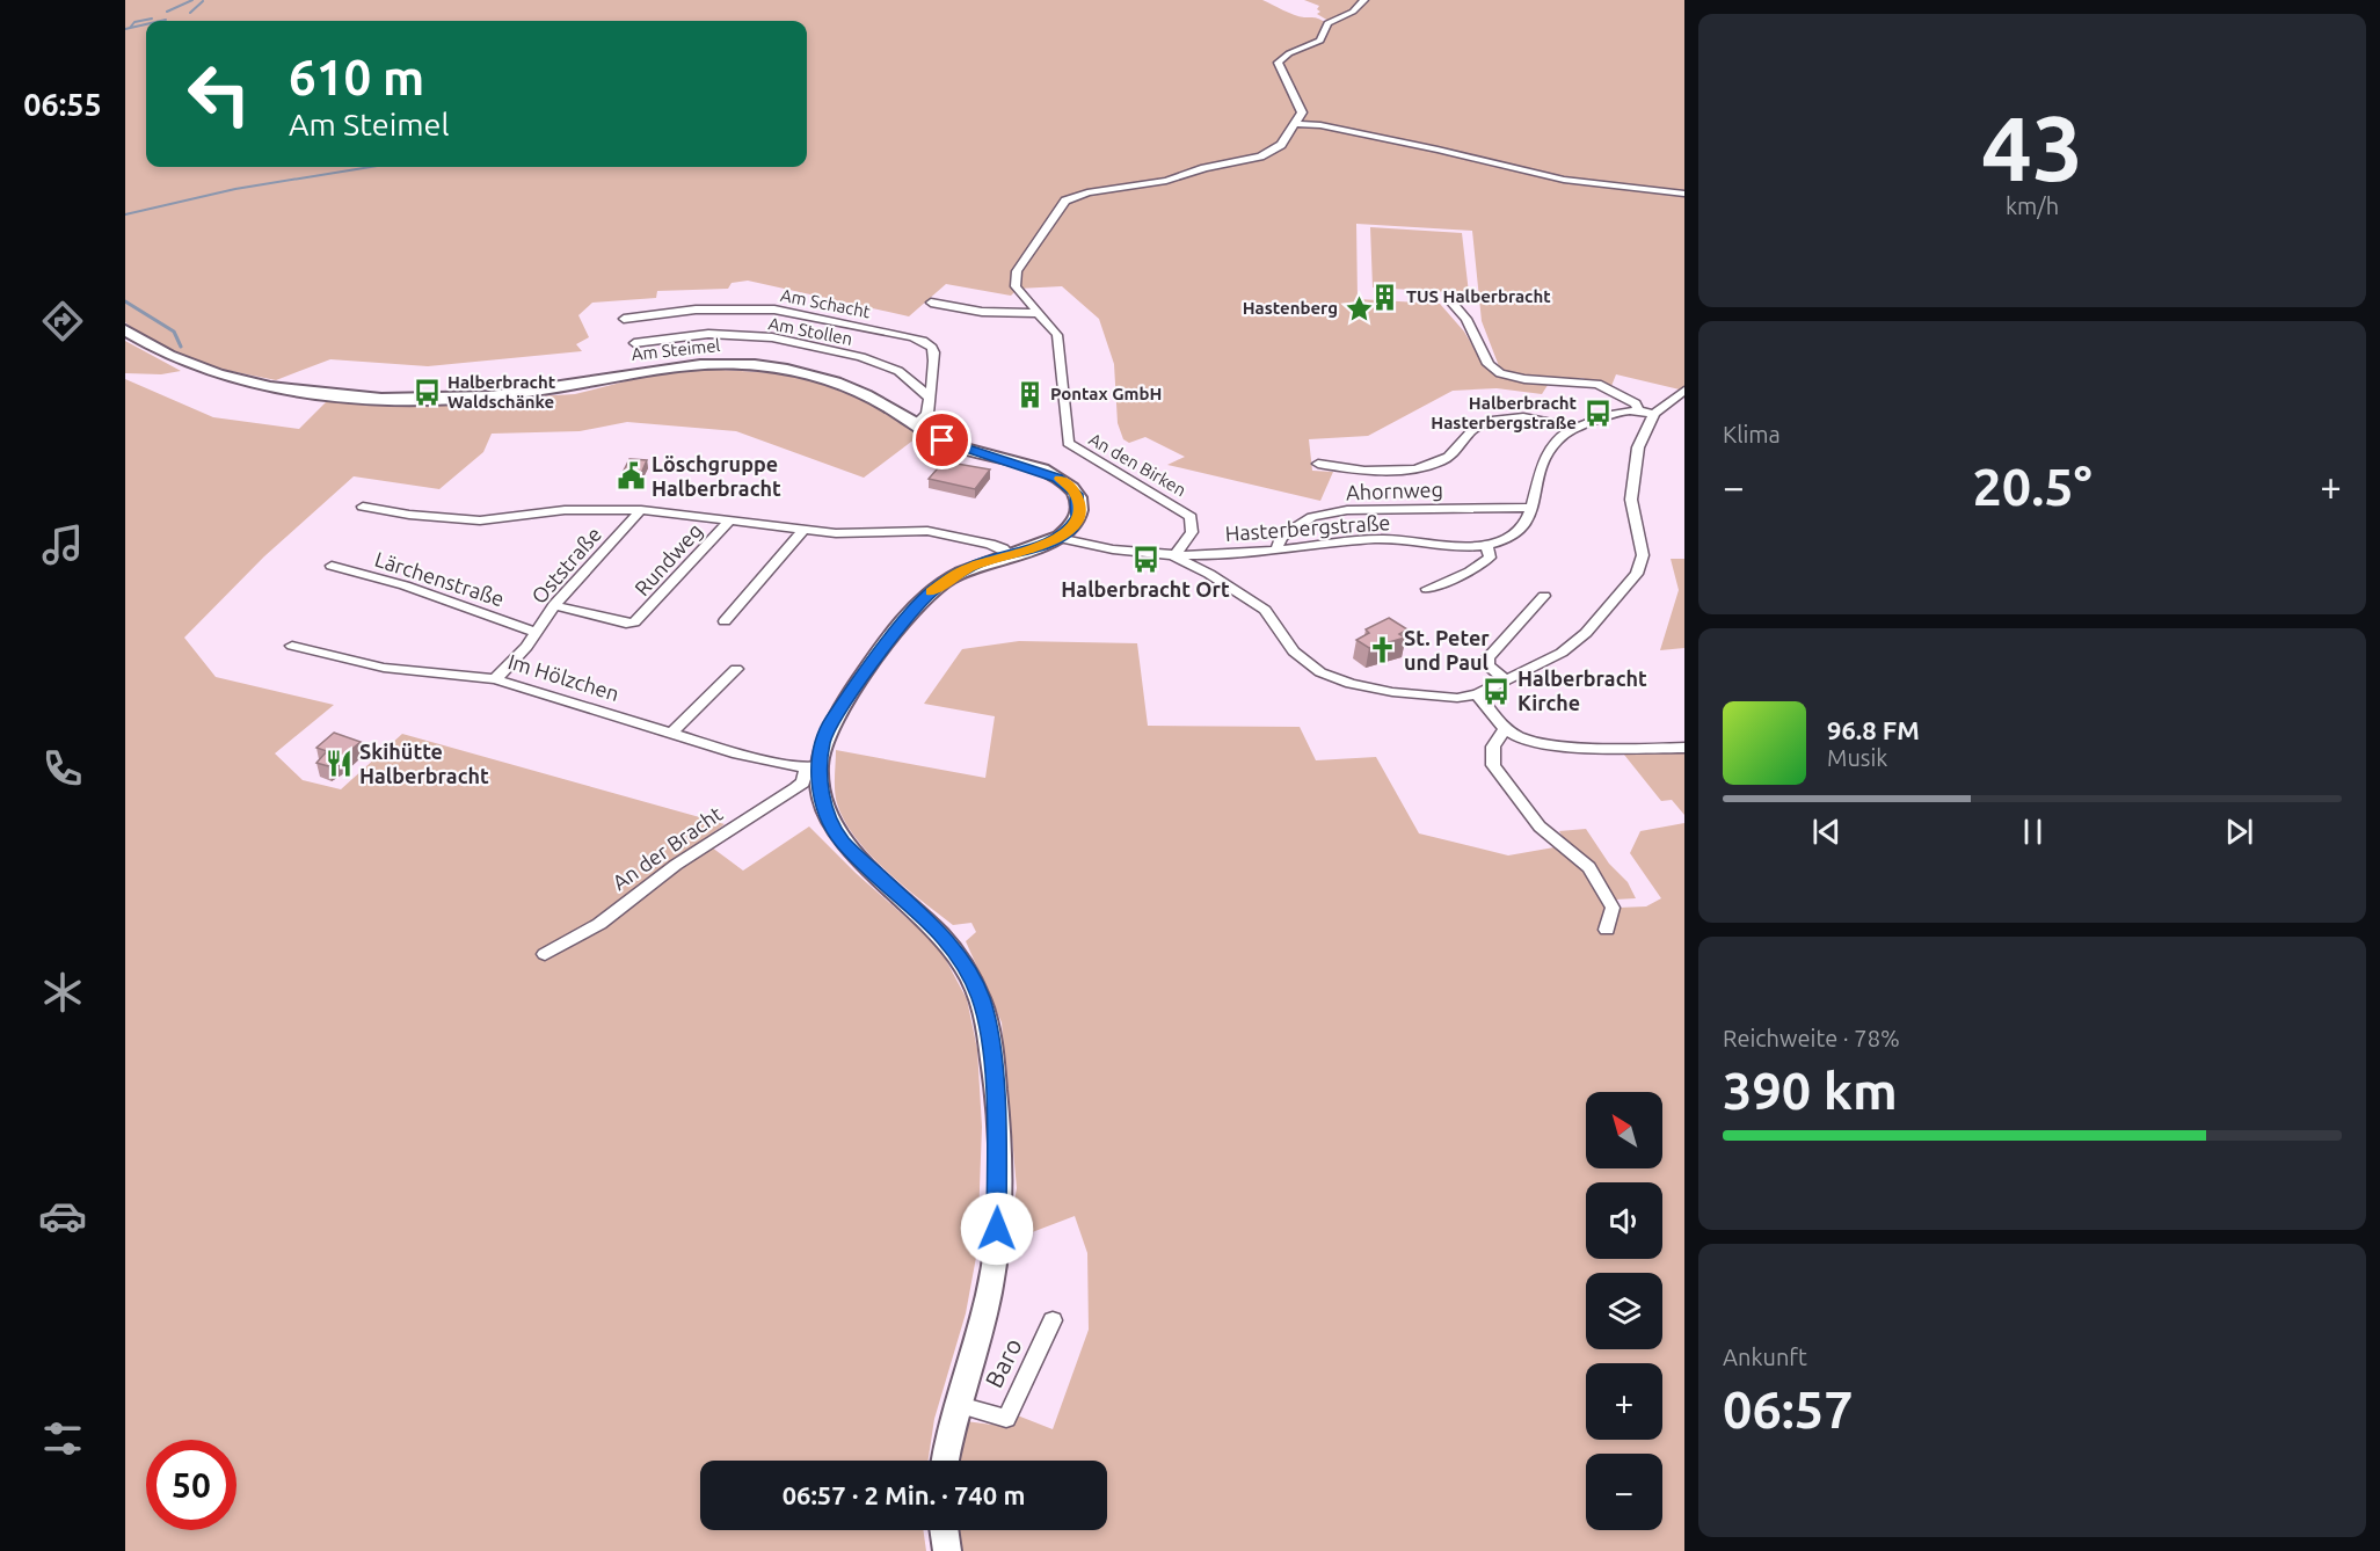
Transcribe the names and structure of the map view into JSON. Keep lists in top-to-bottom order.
{
  "streets": {
    "main road": ["Am Steimel"],
    "street": [
      "Am Schacht",
      "Am Stollen",
      "An den Birken",
      "Ahornweg",
      "Hasterbergstraße",
      "Rundweg",
      "Oststraße",
      "Lärchenstraße",
      "Im Hölzchen",
      "An der Bracht",
      "Baro"
    ]
  },
  "crossings": [
    ["Am Schacht", "Am Stollen"],
    ["Am Schacht", "Am Steimel"],
    ["Am Steimel", "Hasterbergstraße"],
    ["An den Birken", "Hasterbergstraße"],
    ["Ahornweg", "Hasterbergstraße"],
    ["Rundweg", "Oststraße"],
    ["Oststraße", "Lärchenstraße"],
    ["Oststraße", "Im Hölzchen"],
    ["Im Hölzchen", "An der Bracht"]
  ],
  "places": {
    "building": ["TUS Halberbracht", "Pontax GmbH"],
    "place": ["Hastenberg"],
    "bus stop": [
      "Halberbracht Waldschänke",
      "Halberbracht Hasterbergstraße",
      "Halberbracht Ort",
      "Halberbracht Kirche"
    ],
    "public building": ["Löschgruppe Halberbracht"],
    "church": ["St. Peter und Paul"],
    "restaurant": ["Skihütte Halberbracht"]
  },
  "north": "top left",
  "page": {
    "tabs": "06:55",
    "tile": [
      ["43", "km/h"],
      "Klima",
      ["Reichweite · 78%", "390 km"],
      ["Ankunft", "06:57"]
    ],
    "turn": ["610 m", "Am Steimel"],
    "heat": ["−", "20.5°", "+"],
    "song": ["96.8 FM", "Musik"],
    "map_buttons": ["+", "−"],
    "limit": "50",
    "trip": "06:57 · 2 Min. · 740 m"
  }
}
